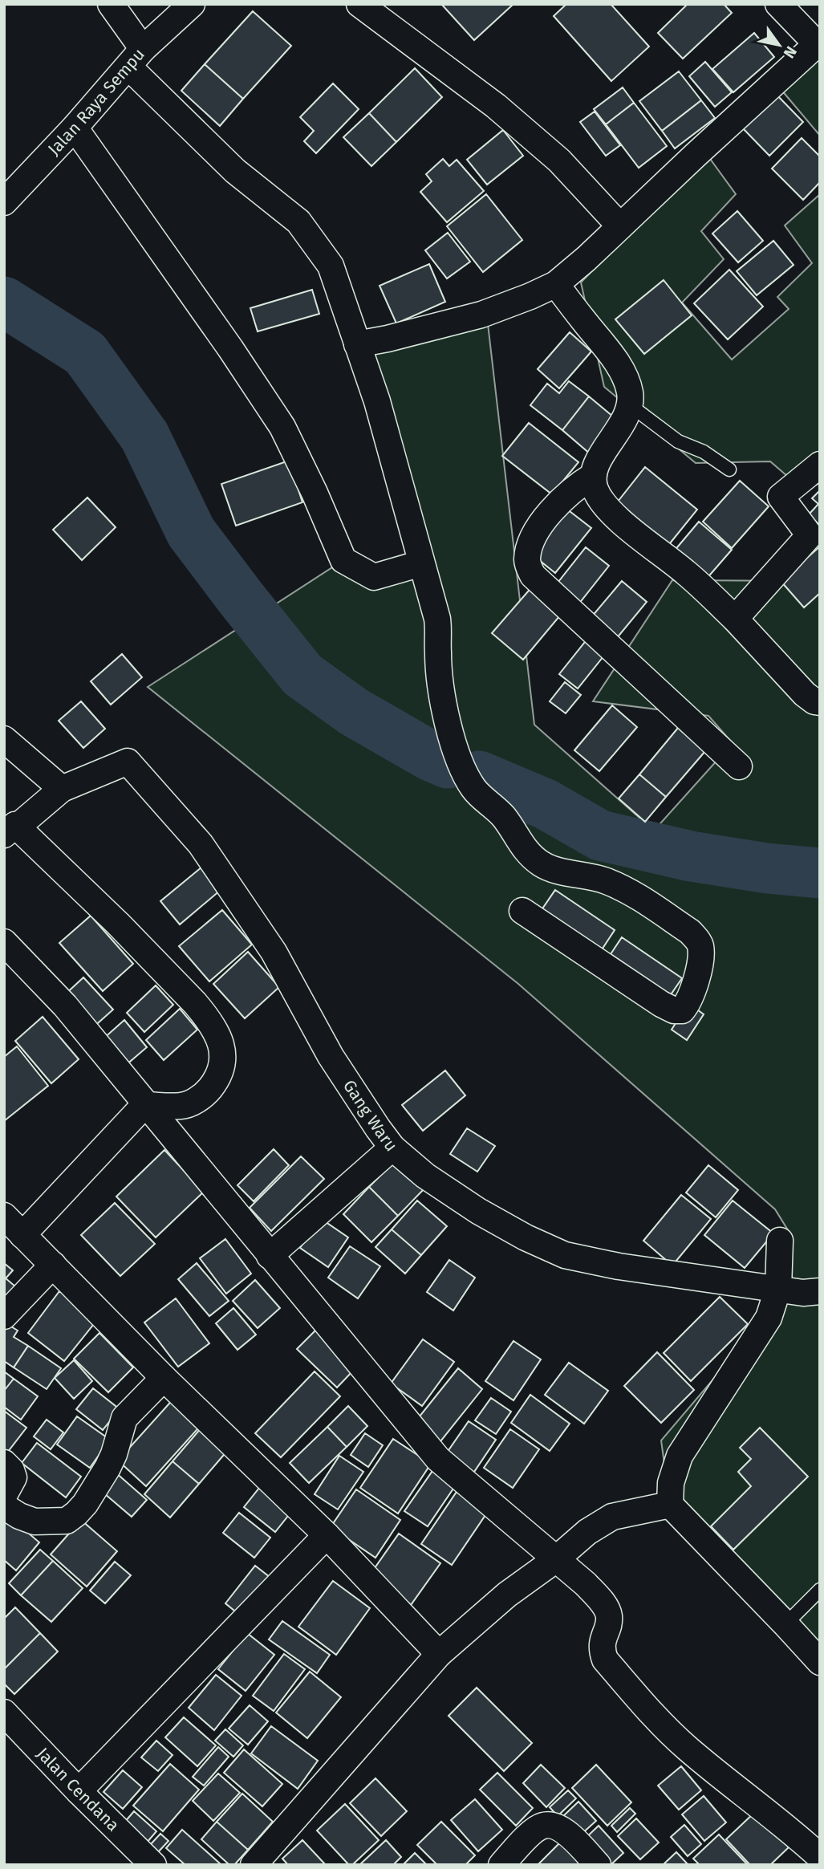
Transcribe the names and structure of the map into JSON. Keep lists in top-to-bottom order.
{
  "streets": {
    "street": ["Jalan Raya Sempu", "Gang Waru", "Jalan Cendana"]
  },
  "north": "bottom right"
}
